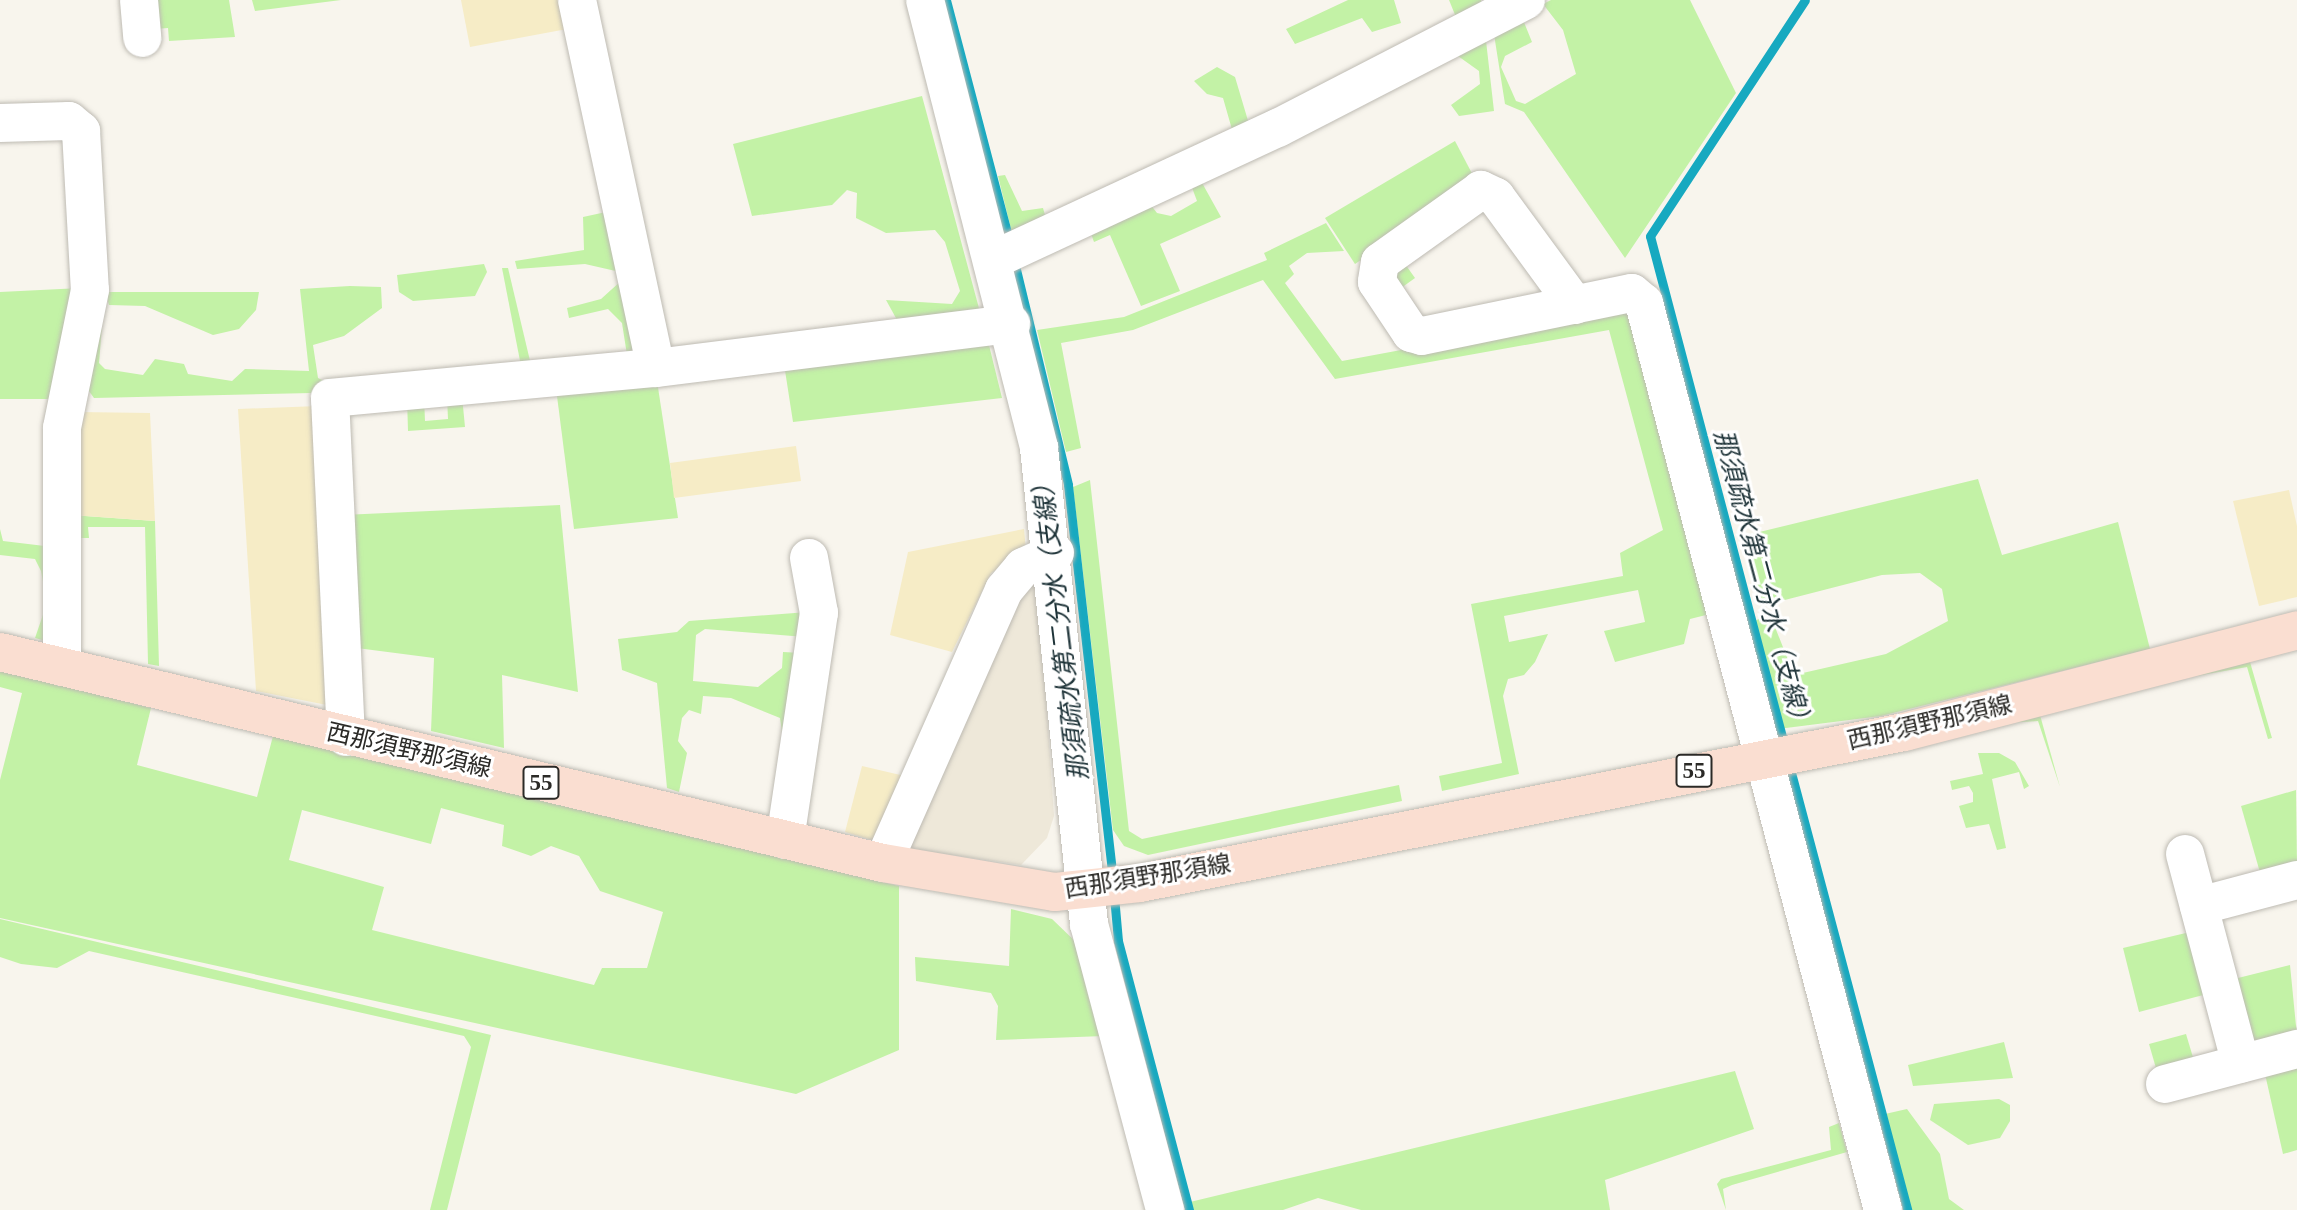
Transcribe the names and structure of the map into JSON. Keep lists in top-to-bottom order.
{
  "streets": {
    "main road": ["西那須野那須線", "55"]
  },
  "water": ["那須疏水第二分水（支線）"]
}
